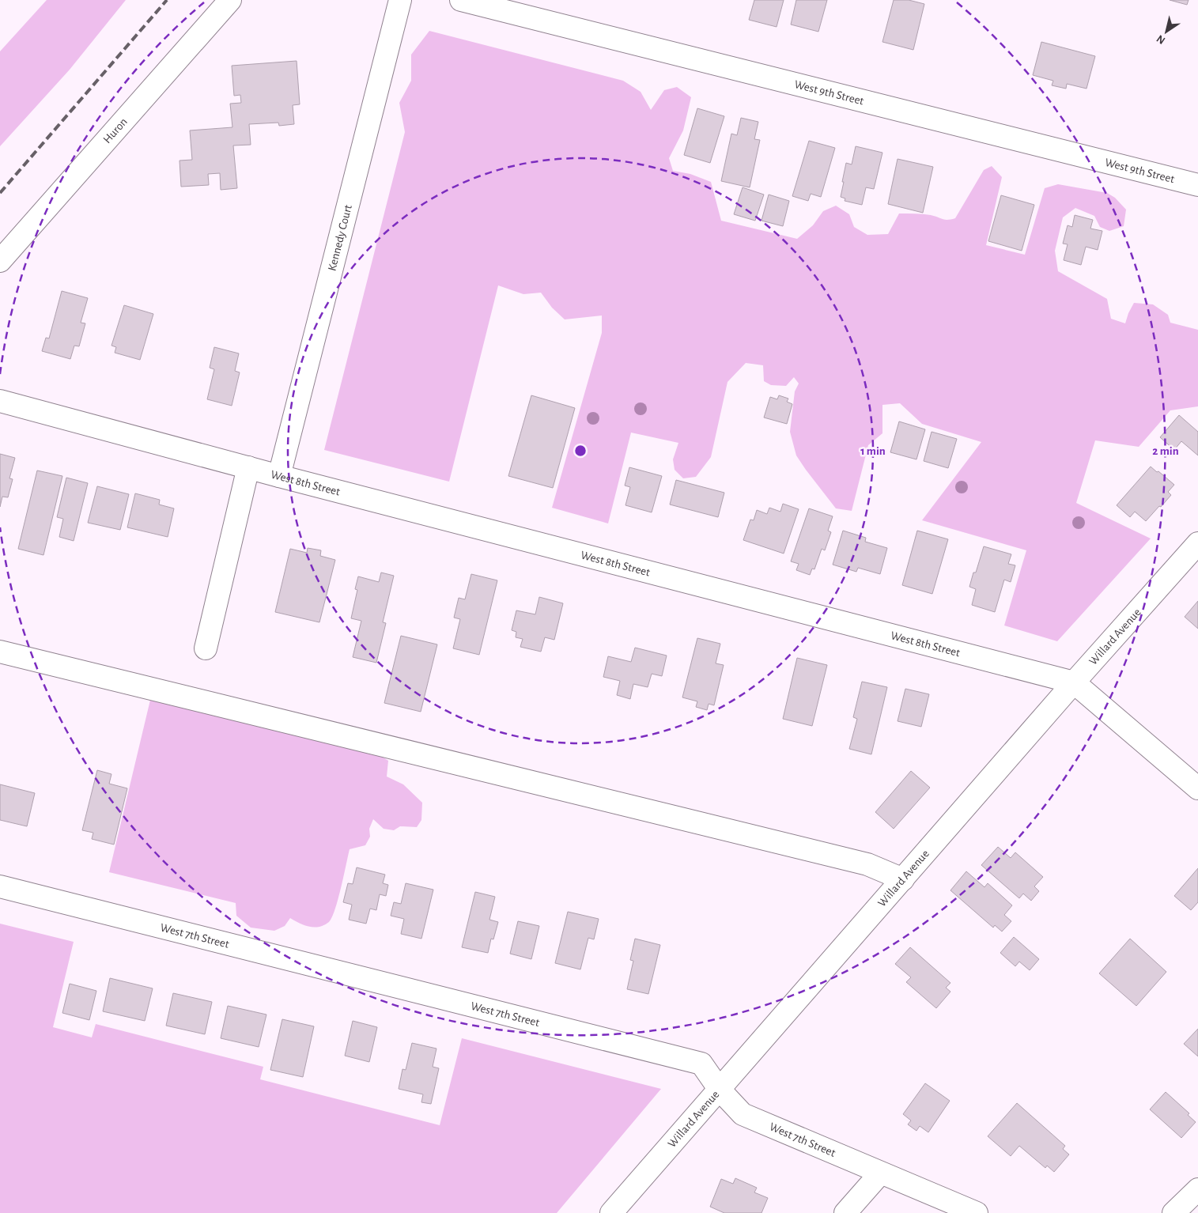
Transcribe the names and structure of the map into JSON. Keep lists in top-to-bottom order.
{
  "streets": {
    "street": [
      "West 9th Street",
      "Huron",
      "Kennedy Court",
      "West 8th Street",
      "Willard Avenue",
      "West 7th Street"
    ]
  },
  "crossings": [
    ["Kennedy Court", "West 8th Street"],
    ["West 8th Street", "Willard Avenue"],
    ["Willard Avenue", "West 7th Street"]
  ],
  "north": "bottom left",
  "rings": ["1 min", "2 min"]
}
